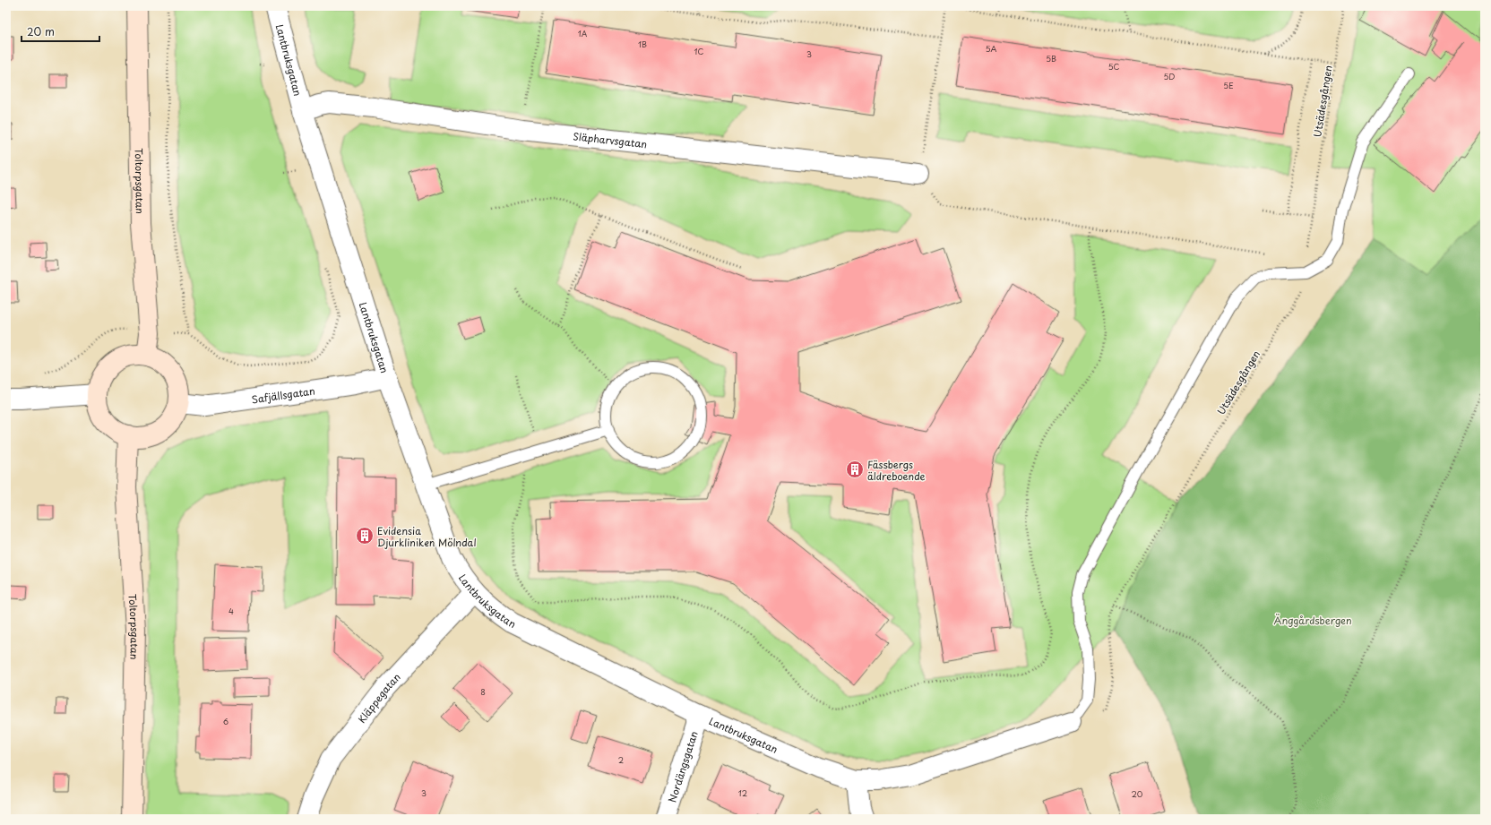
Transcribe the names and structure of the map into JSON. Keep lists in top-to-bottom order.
{
  "streets": {
    "street": [
      "Lantbruksgatan",
      "Släpharvsgatan",
      "Toltorpsgatan",
      "Safjällsgatan",
      "Kläppegatan",
      "Nordängsgatan"
    ],
    "path": ["Utsädesgången"]
  },
  "crossings": [
    ["Lantbruksgatan", "Utsädesgången"],
    ["Lantbruksgatan", "Släpharvsgatan"],
    ["Lantbruksgatan", "Safjällsgatan"],
    ["Lantbruksgatan", "Kläppegatan"],
    ["Lantbruksgatan", "Nordängsgatan"],
    ["Toltorpsgatan", "Safjällsgatan"]
  ],
  "parks": ["Änggårdsbergen"],
  "places": {
    "building": ["Fässbergs äldreboende", "Evidensia Djurkliniken Mölndal"]
  },
  "house_numbers": [
    "1A",
    "1B",
    "5A",
    "1C",
    "3",
    "5B",
    "5C",
    "5D",
    "5E",
    "4",
    "8",
    "6",
    "2",
    "3",
    "12",
    "20"
  ],
  "scale_bar": "20 m"
}
